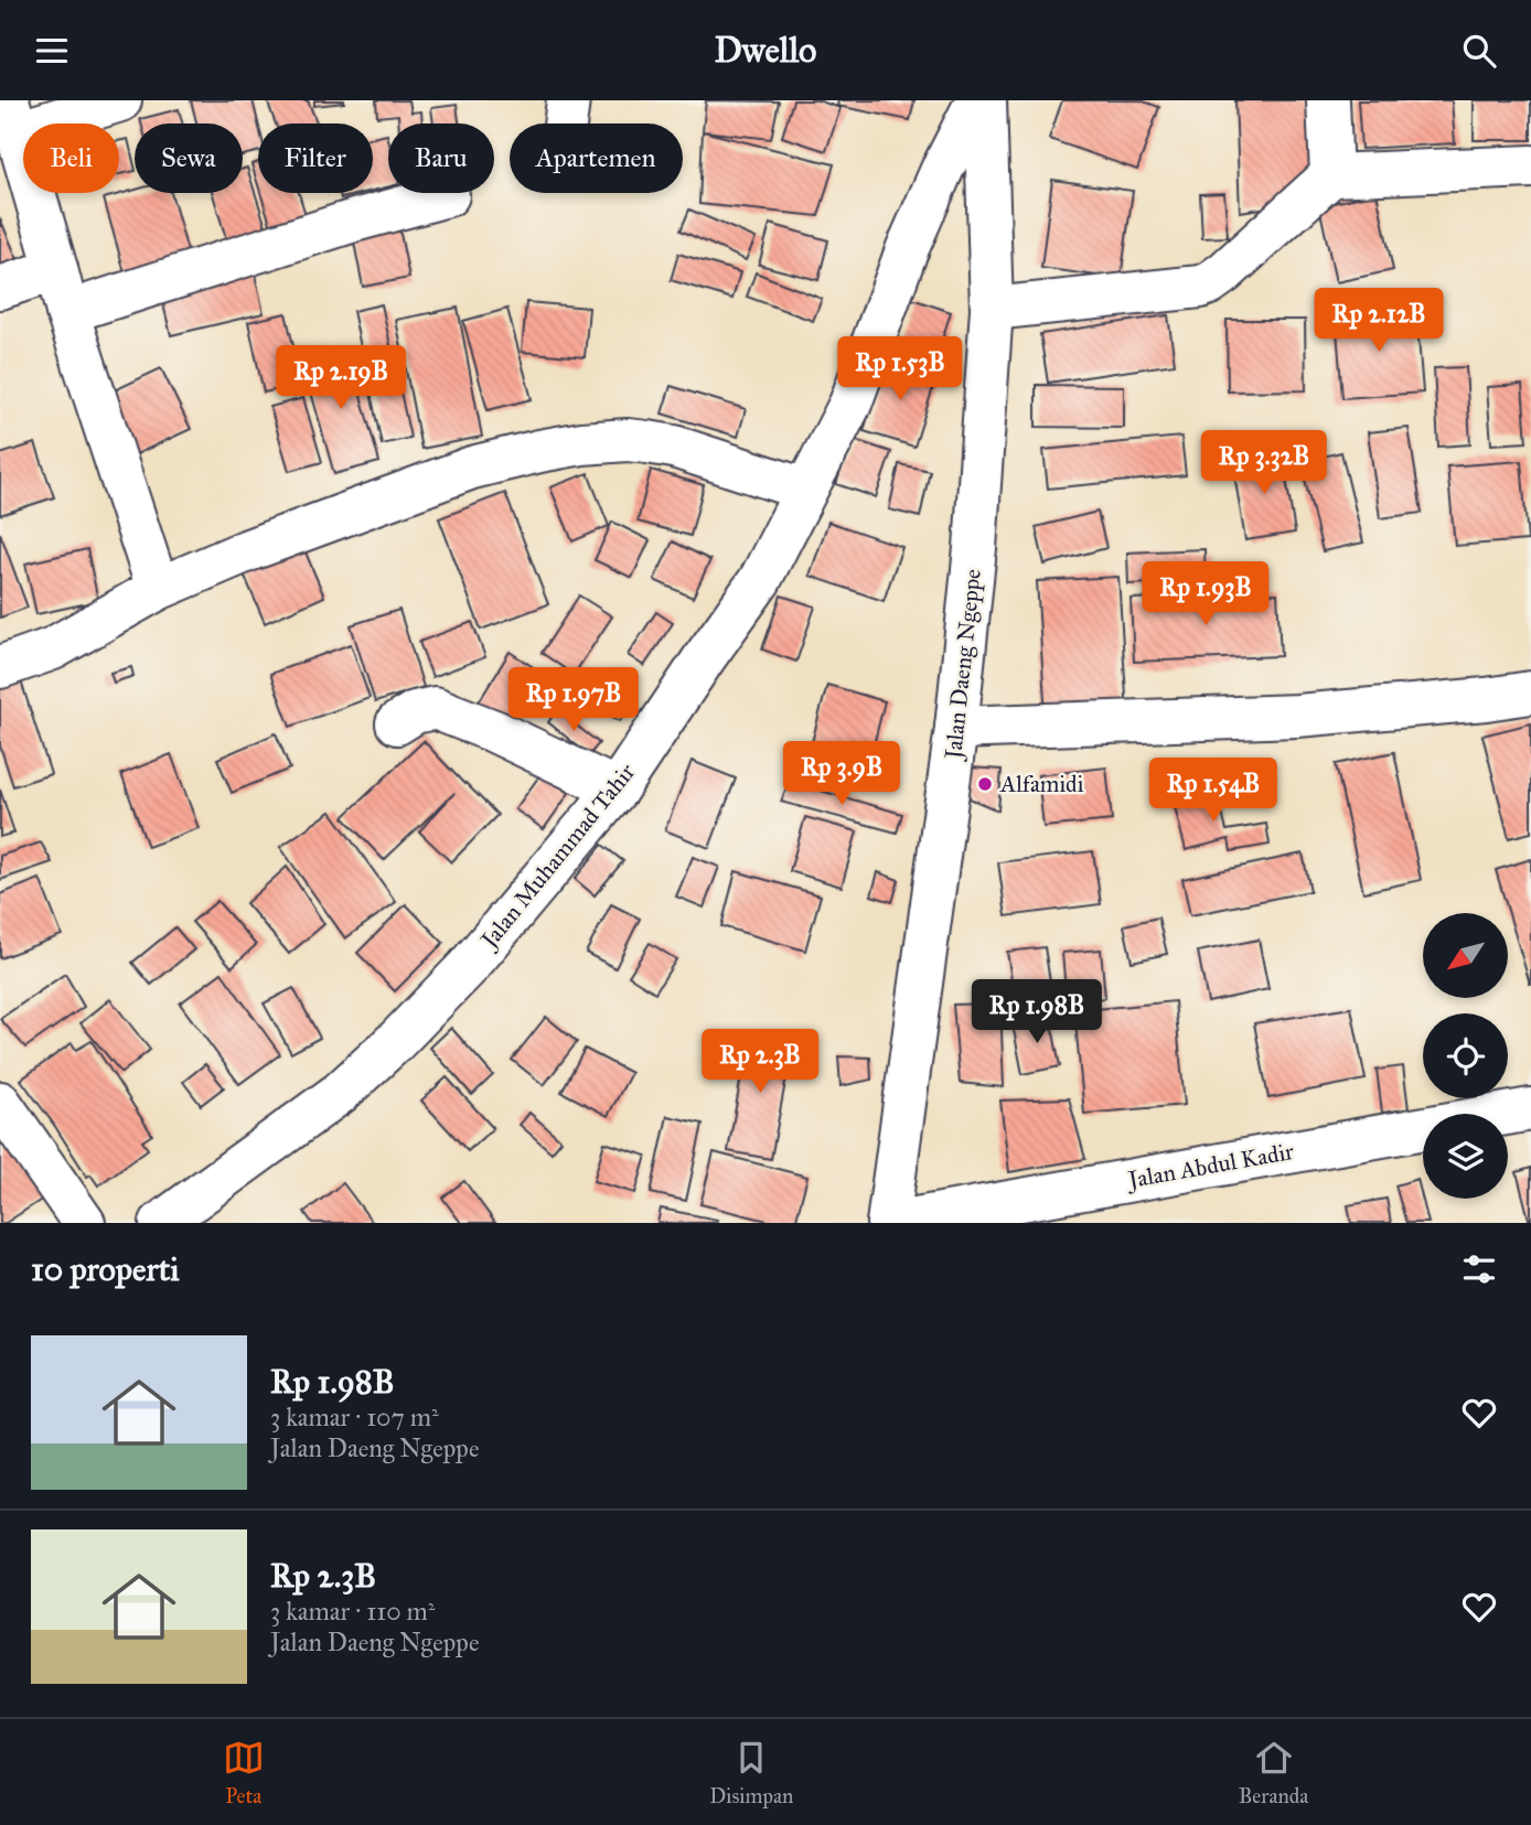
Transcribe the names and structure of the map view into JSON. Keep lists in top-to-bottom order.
{
  "streets": {
    "street": ["Jalan Daeng Ngeppe", "Jalan Muhammad Tahir", "Jalan Abdul Kadir"]
  },
  "crossings": [
    ["Jalan Daeng Ngeppe", "Jalan Abdul Kadir"]
  ],
  "places": ["Alfamidi"],
  "north": "bottom left",
  "page": {
    "header": "Dwello",
    "chip": [
      "Beli",
      "Sewa",
      "Filter",
      "Baru",
      "Apartemen"
    ],
    "price": [
      "Rp 2.12B",
      "Rp 1.53B",
      "Rp 2.19B",
      "Rp 3.32B",
      "Rp 1.93B",
      "Rp 1.97B",
      "Rp 3.9B",
      "Rp 1.54B",
      "Rp 1.98B",
      "Rp 2.3B"
    ],
    "heading": "10 properti",
    "list": [
      {
        "name": "Rp 1.98B",
        "note": "3 kamar · 107 m² · Jalan Daeng Ngeppe"
      },
      {
        "name": "Rp 2.3B",
        "note": "3 kamar · 110 m² · Jalan Daeng Ngeppe"
      }
    ],
    "tabs": ["Peta", "Disimpan", "Beranda"]
  }
}
